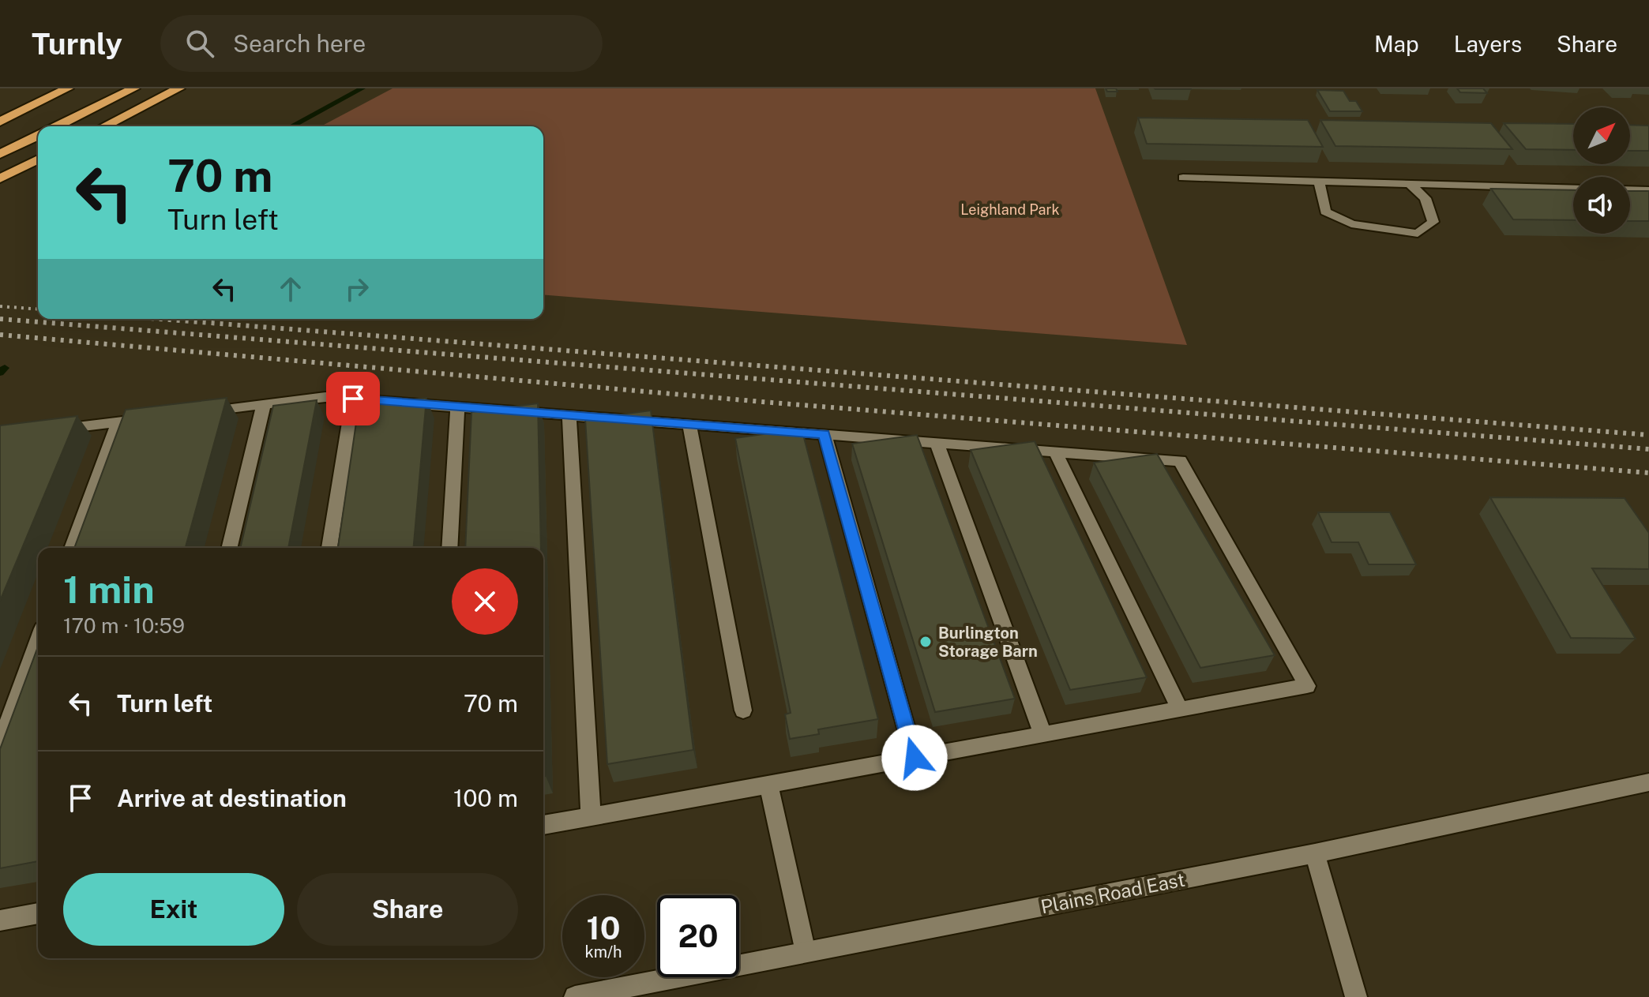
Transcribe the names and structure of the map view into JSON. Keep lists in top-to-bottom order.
{
  "streets": {
    "main road": ["Plains Road East"]
  },
  "parks": ["Leighland Park"],
  "places": ["Burlington Storage Barn"],
  "north": "top right",
  "page": {
    "header": "Turnly",
    "search": "Search here",
    "nav": ["Map", "Layers", "Share"],
    "turn": ["70 m", "Turn left"],
    "heading": ["1 min", "170 m · 10:59"],
    "list": [
      {
        "name": "Turn left",
        "value": "70 m"
      },
      {
        "name": "Arrive at destination",
        "value": "100 m"
      }
    ],
    "buttons": ["Exit", "Share"],
    "speed": "10 km/h",
    "limit": "20"
  }
}
